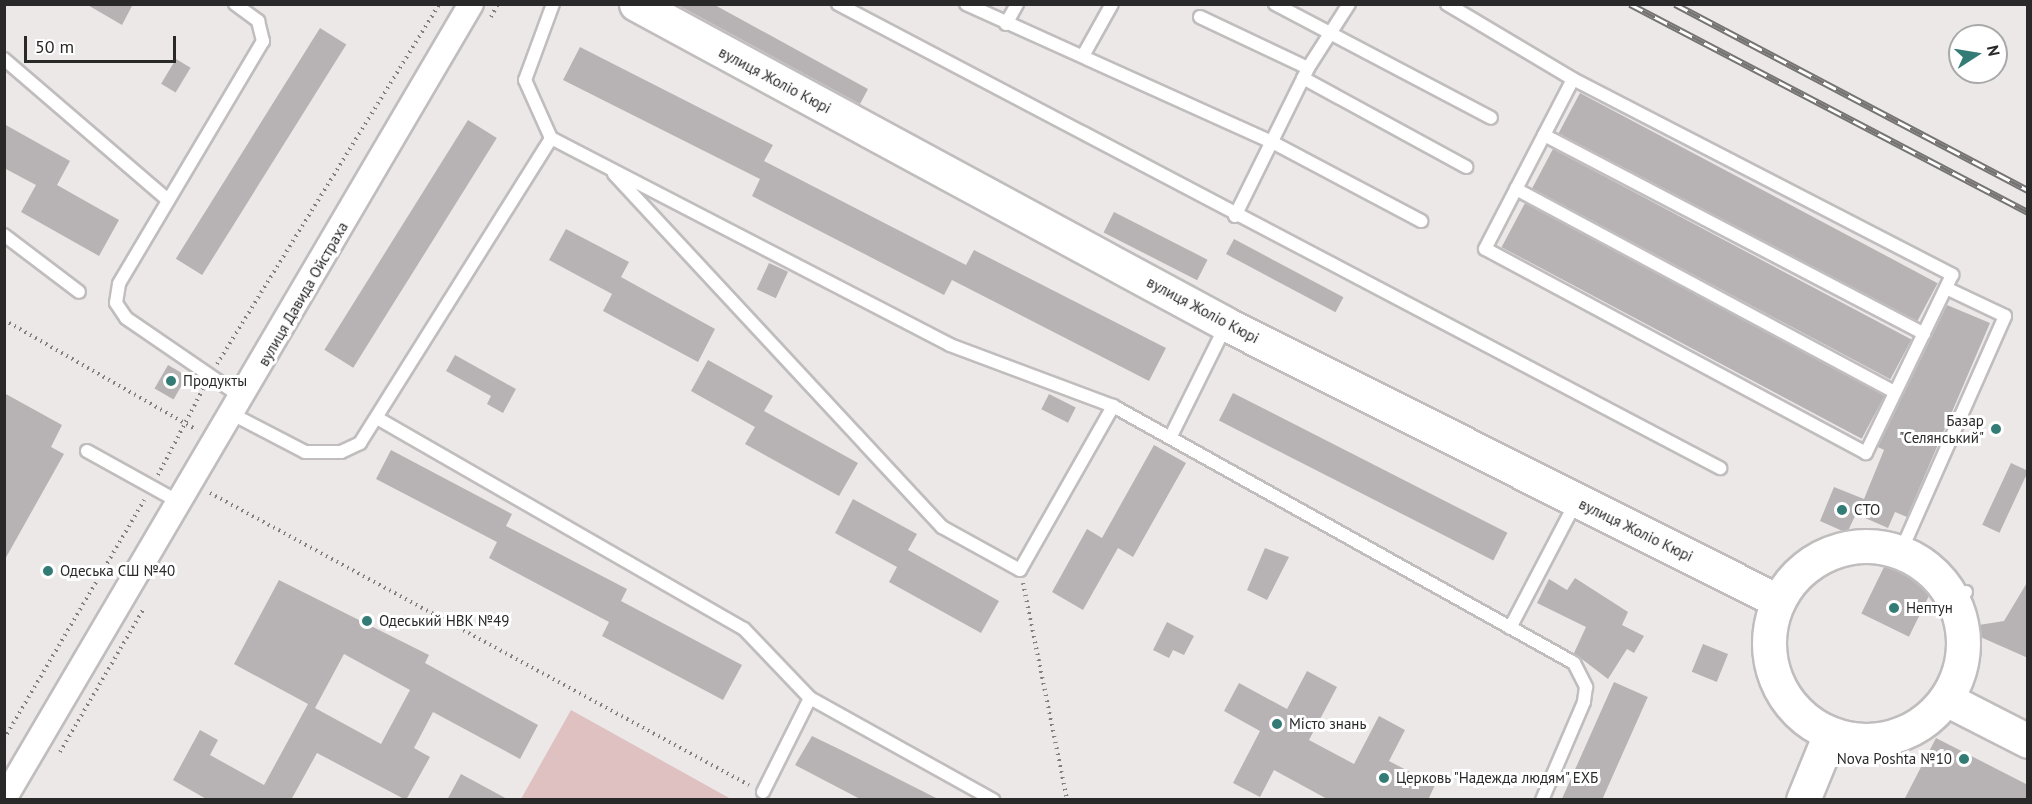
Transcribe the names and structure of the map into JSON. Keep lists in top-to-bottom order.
{
  "streets": {
    "street": ["вулиця Жоліо Кюрі", "вулиця Давида Ойстраха"]
  },
  "places": [
    "Продукты",
    "Базар \"Селянський\"",
    "СТО",
    "Одеська СШ №40",
    "Нептун",
    "Одеський НВК №49",
    "Місто знань",
    "Nova Poshta №10",
    "Церковь \"Надежда людям\" ЕХБ"
  ],
  "scale_bar": "50 m",
  "north": "right"
}
